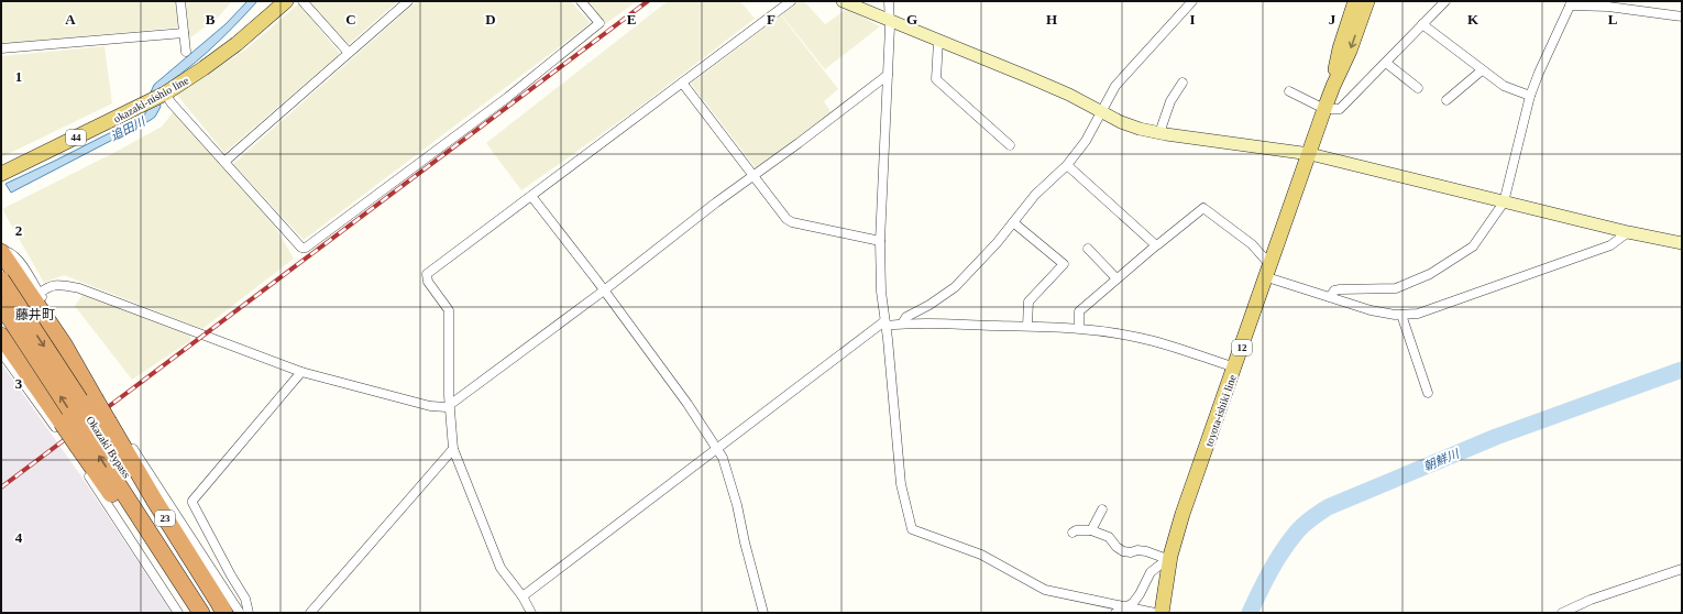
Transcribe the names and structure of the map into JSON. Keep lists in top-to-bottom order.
{
  "streets": {
    "highway": ["Okazaki Bypass", "23"],
    "main road": [
      "okazaki-nishio line",
      "44",
      "12",
      "toyota-ishiki line"
    ]
  },
  "crossings": [
    ["Okazaki Bypass", "23"]
  ],
  "districts": ["藤井町"],
  "water": ["追田川", "朝鮮川"],
  "grid": {
    "columns": [
      "A",
      "B",
      "C",
      "D",
      "E",
      "F",
      "G",
      "H",
      "I",
      "J",
      "K",
      "L"
    ],
    "rows": [
      "1",
      "2",
      "3",
      "4"
    ]
  }
}
